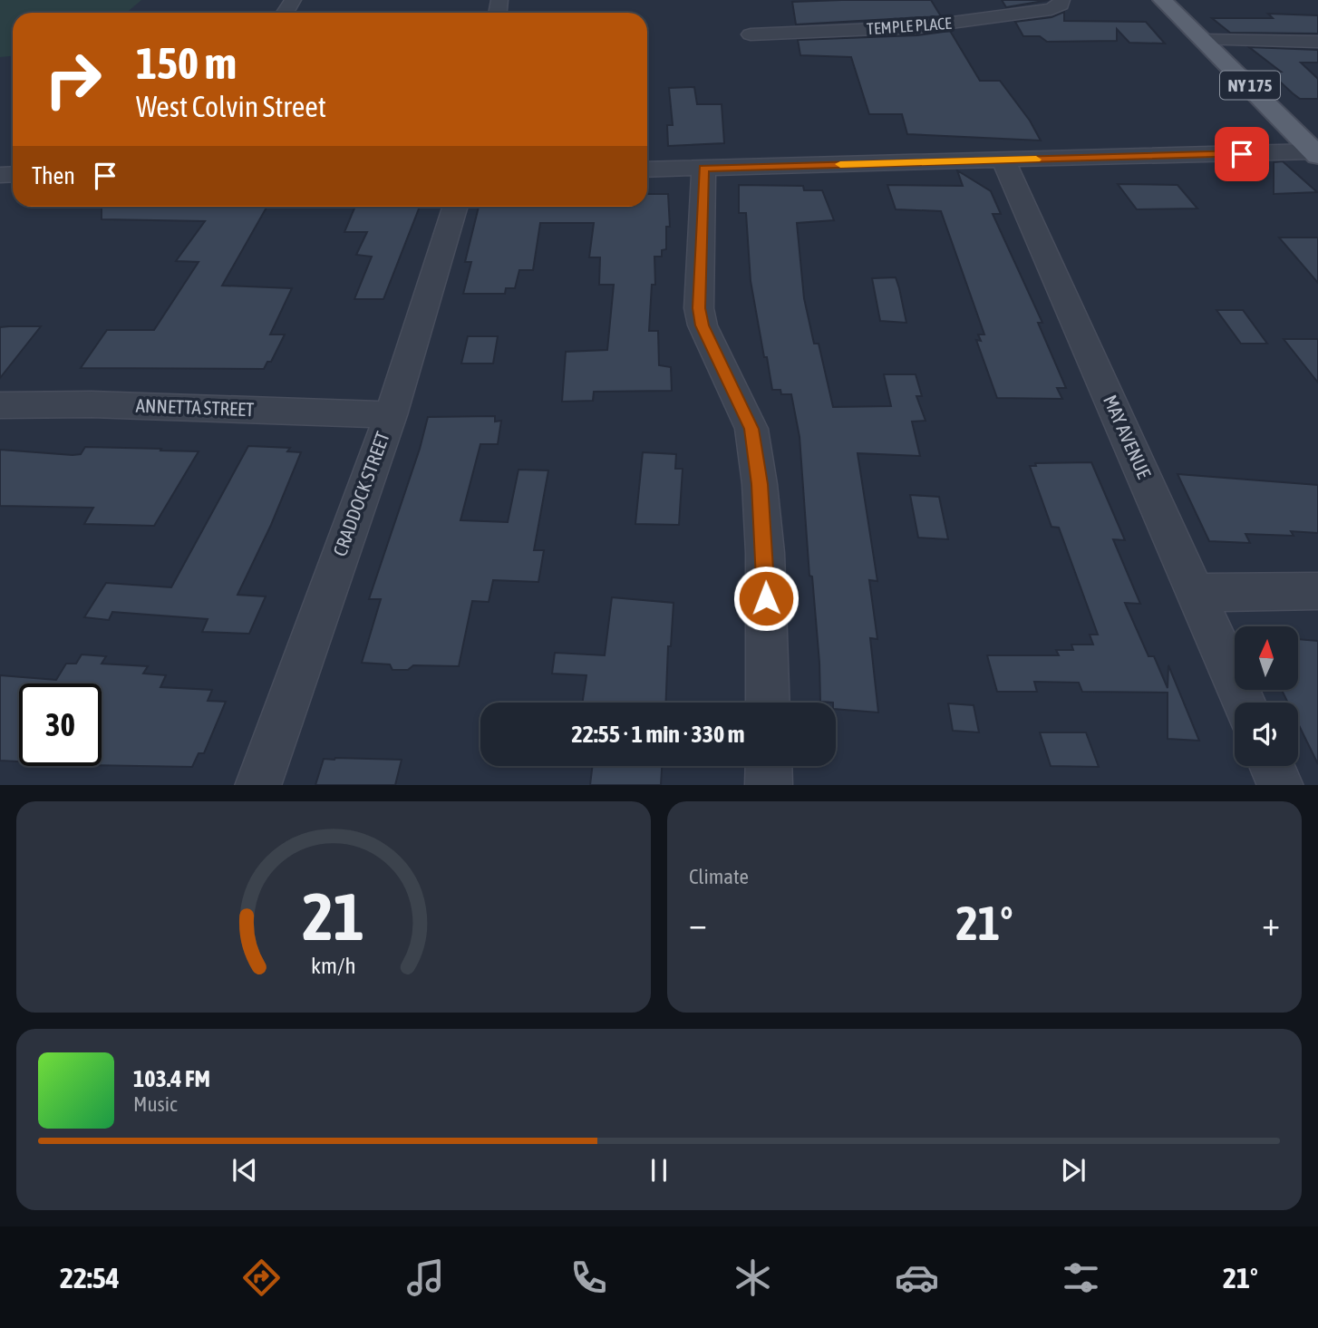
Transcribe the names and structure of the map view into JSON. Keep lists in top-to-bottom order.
{
  "streets": {
    "main road": ["NY 175"],
    "street": [
      "TEMPLE PLACE",
      "ANNETTA STREET",
      "MAY AVENUE",
      "CRADDOCK STREET"
    ]
  },
  "crossings": [
    ["ANNETTA STREET", "CRADDOCK STREET"]
  ],
  "north": "top",
  "page": {
    "turn": ["150 m", "West Colvin Street"],
    "then": "Then",
    "limit": "30",
    "trip": "22:55 · 1 min · 330 m",
    "tile": "Climate",
    "heat": ["−", "21°", "+"],
    "song": ["103.4 FM", "Music"],
    "tabs": ["22:54", "21°"],
    "gauge": ["21", "km/h"]
  }
}
